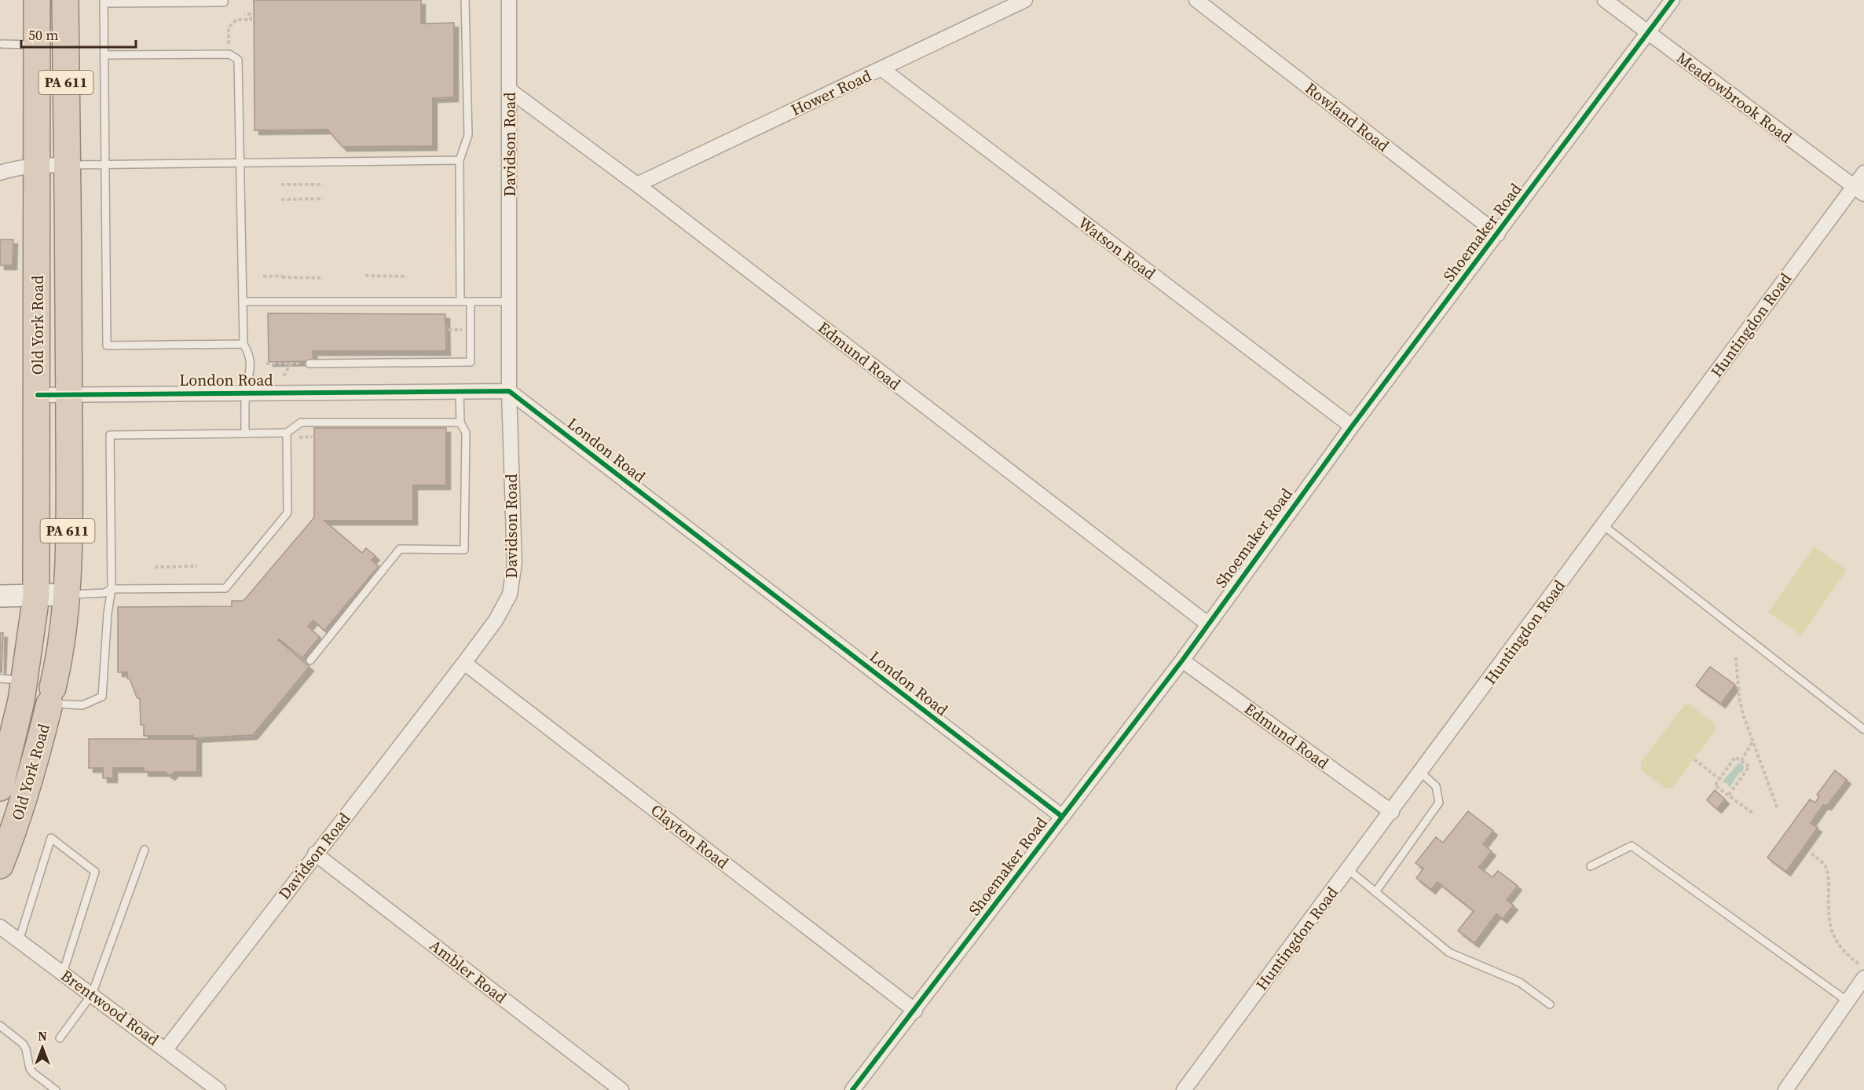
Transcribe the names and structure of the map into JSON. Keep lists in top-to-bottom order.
{
  "streets": {
    "highway": ["PA 611", "Old York Road"],
    "street": [
      "Hower Road",
      "Meadowbrook Road",
      "Rowland Road",
      "Davidson Road",
      "Shoemaker Road",
      "Watson Road",
      "Huntingdon Road",
      "Edmund Road",
      "London Road",
      "Clayton Road",
      "Ambler Road",
      "Brentwood Road"
    ]
  },
  "crossings": [
    ["Hower Road", "Watson Road"],
    ["Hower Road", "Edmund Road"],
    ["Meadowbrook Road", "Shoemaker Road"],
    ["Meadowbrook Road", "Huntingdon Road"],
    ["Rowland Road", "Shoemaker Road"],
    ["Davidson Road", "Edmund Road"],
    ["Davidson Road", "London Road"],
    ["Davidson Road", "Clayton Road"],
    ["Davidson Road", "Ambler Road"],
    ["Davidson Road", "Brentwood Road"],
    ["Shoemaker Road", "Watson Road"],
    ["Shoemaker Road", "Edmund Road"],
    ["Shoemaker Road", "London Road"],
    ["Shoemaker Road", "Clayton Road"],
    ["Old York Road", "London Road"],
    ["Huntingdon Road", "Edmund Road"]
  ],
  "scale_bar": "50 m",
  "north": "top"
}
